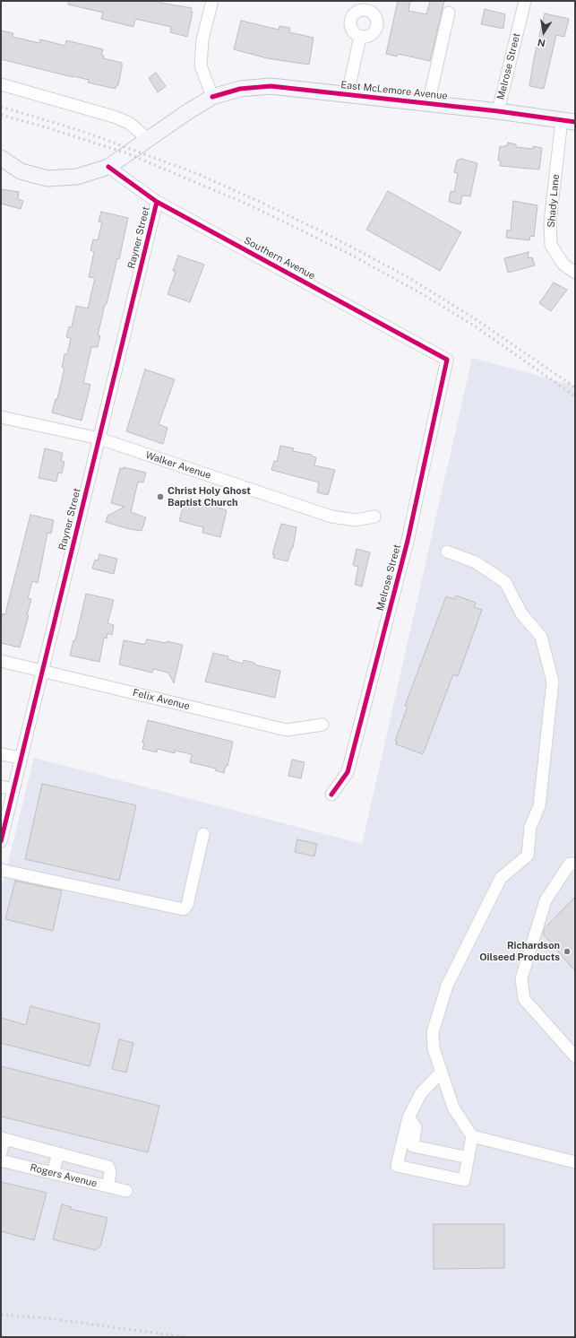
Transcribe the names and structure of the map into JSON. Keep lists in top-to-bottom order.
{
  "streets": {
    "main road": ["East McLemore Avenue"],
    "street": [
      "Melrose Street",
      "Shady Lane",
      "Rayner Street",
      "Southern Avenue",
      "Walker Avenue",
      "Felix Avenue",
      "Rogers Avenue"
    ]
  },
  "crossings": [
    ["Melrose Street", "East McLemore Avenue"],
    ["Melrose Street", "Southern Avenue"],
    ["East McLemore Avenue", "Shady Lane"],
    ["Rayner Street", "Southern Avenue"],
    ["Rayner Street", "Walker Avenue"],
    ["Rayner Street", "Felix Avenue"]
  ],
  "places": ["Christ Holy Ghost Baptist Church", "Richardson Oilseed Products"],
  "north": "bottom"
}
